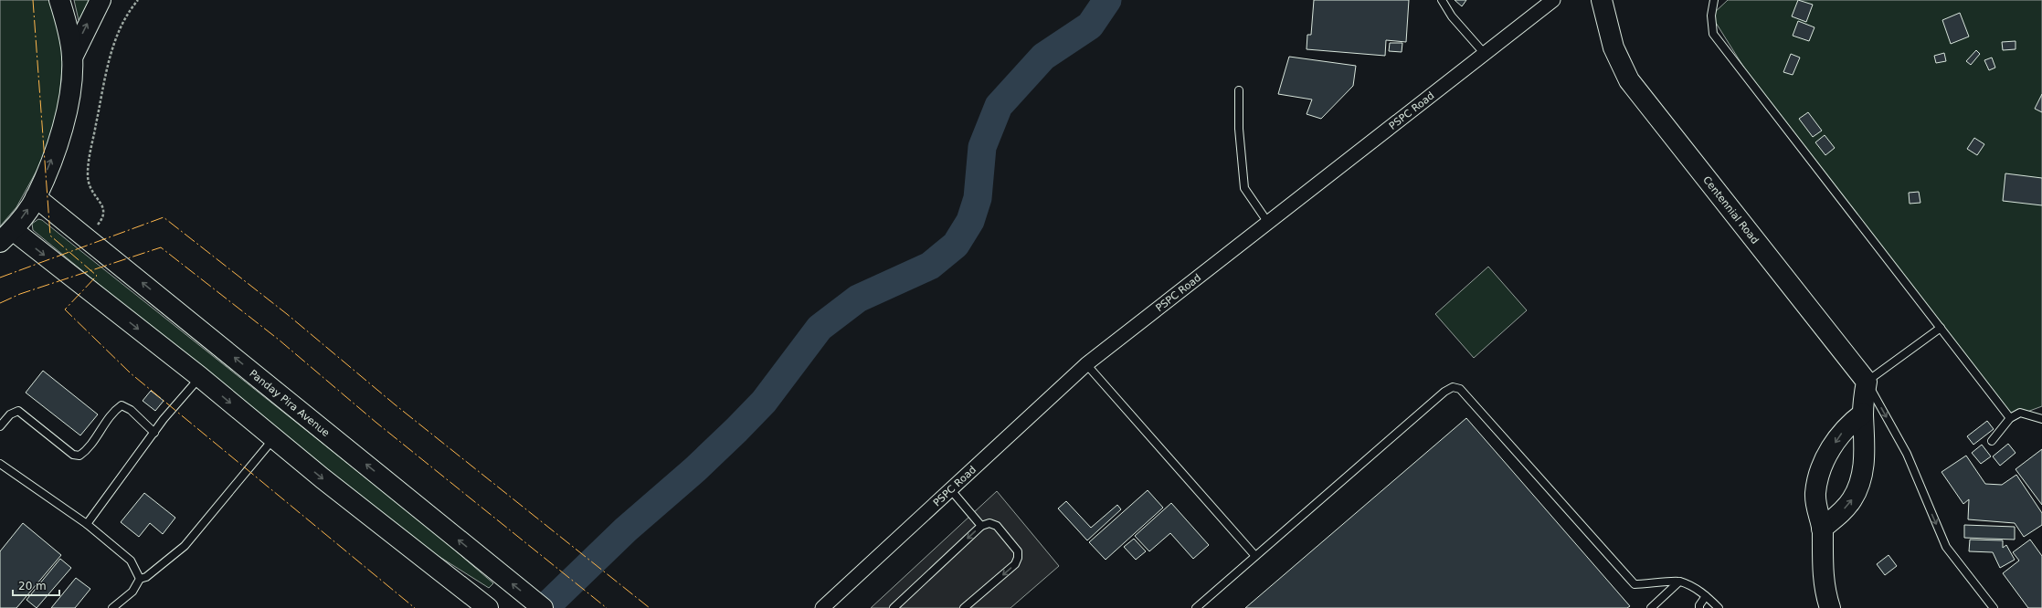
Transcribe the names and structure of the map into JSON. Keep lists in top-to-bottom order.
{
  "streets": {
    "main road": ["Centennial Road", "Panday Pira Avenue"],
    "street": ["PSPC Road"]
  },
  "scale_bar": "20 m"
}
